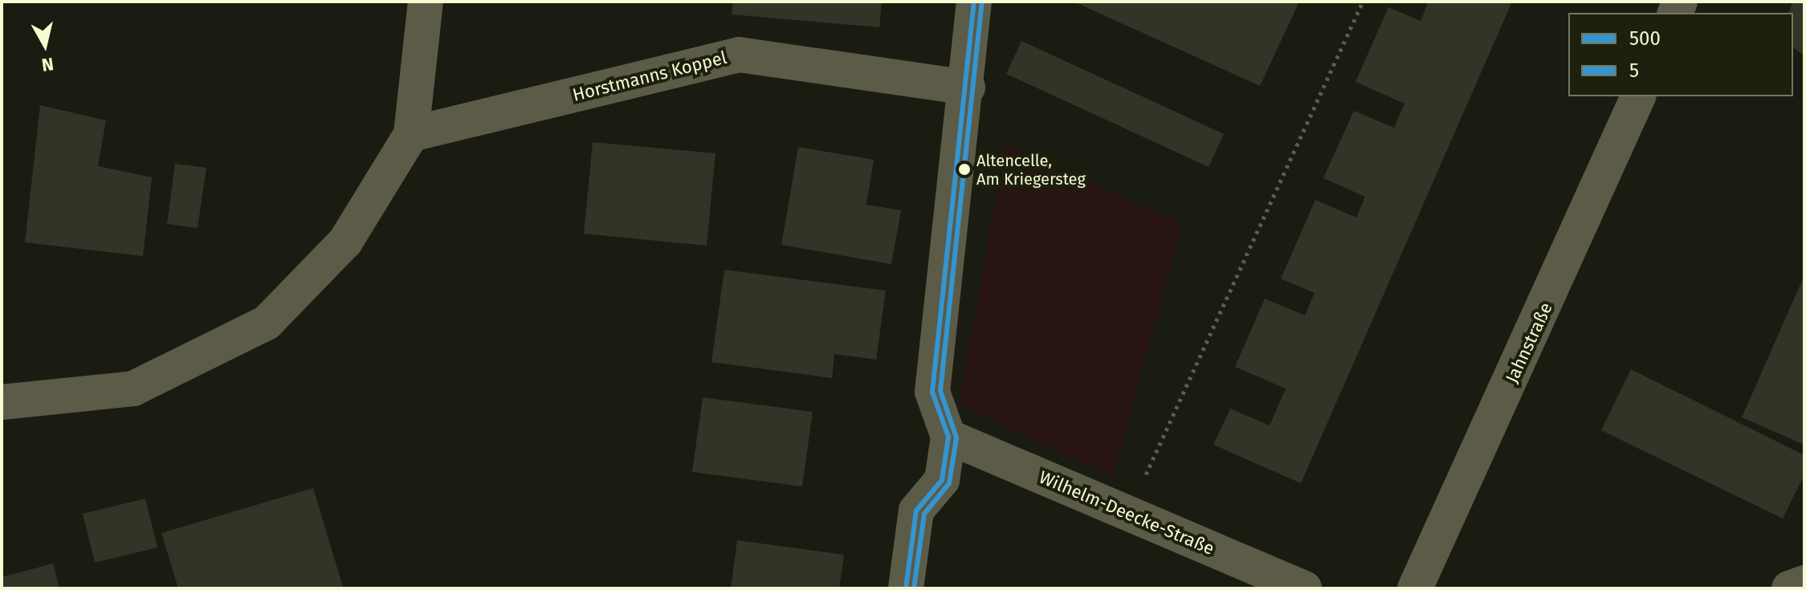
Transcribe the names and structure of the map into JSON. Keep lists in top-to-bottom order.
{
  "streets": {
    "street": ["Horstmanns Koppel", "Jahnstraße", "Wilhelm-Deecke-Straße"]
  },
  "places": ["Altencelle, Am Kriegersteg"],
  "lines": ["transit line 500", "transit line 5"],
  "legend": ["500", "5"],
  "north": "bottom"
}
